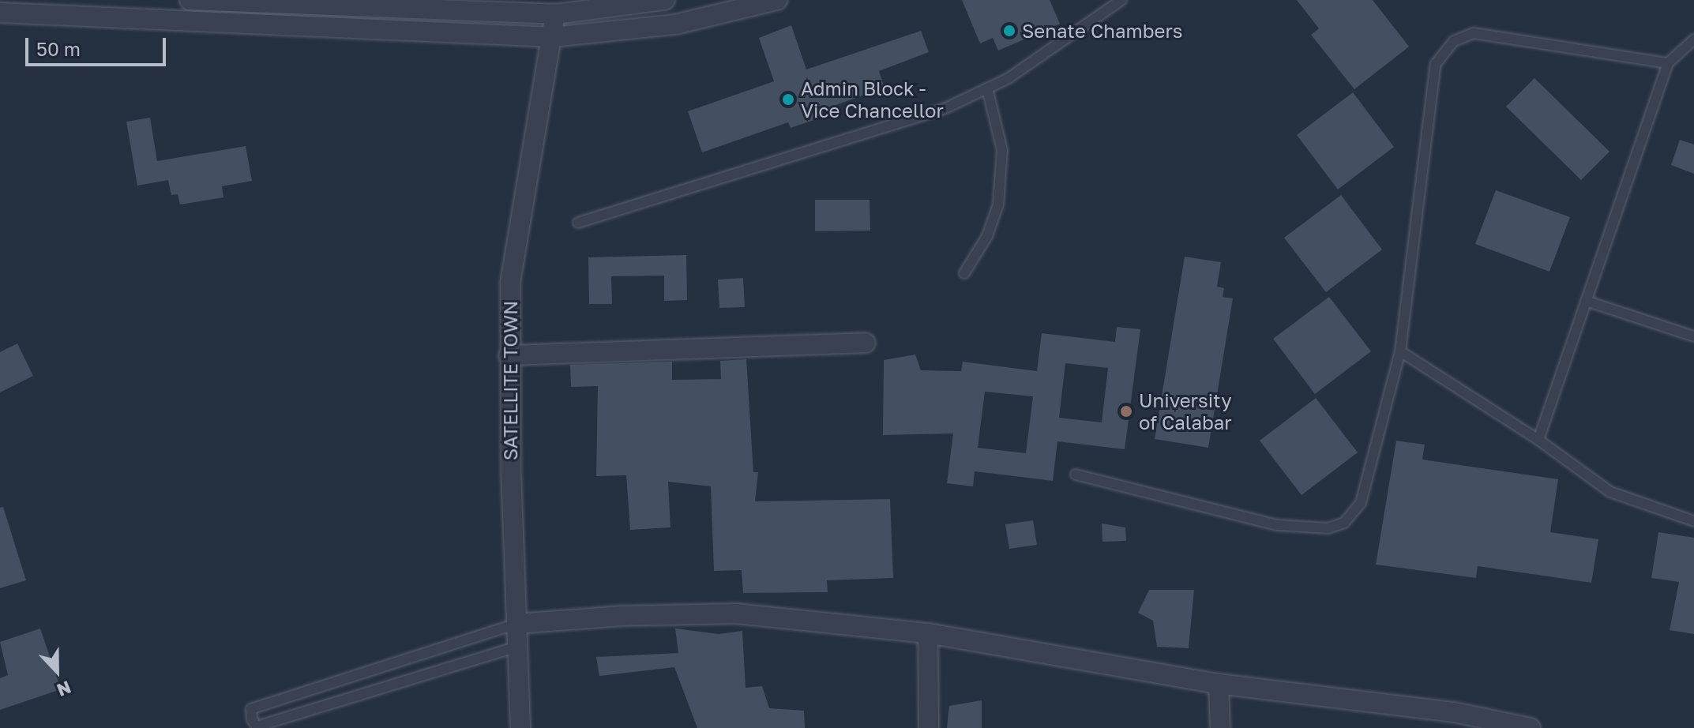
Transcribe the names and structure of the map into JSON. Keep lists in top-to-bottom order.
{
  "streets": {
    "street": ["SATELLITE TOWN"]
  },
  "places": ["Senate Chambers", "Admin Block - Vice Chancellor", "University of Calabar"],
  "scale_bar": "50 m",
  "north": "bottom"
}
